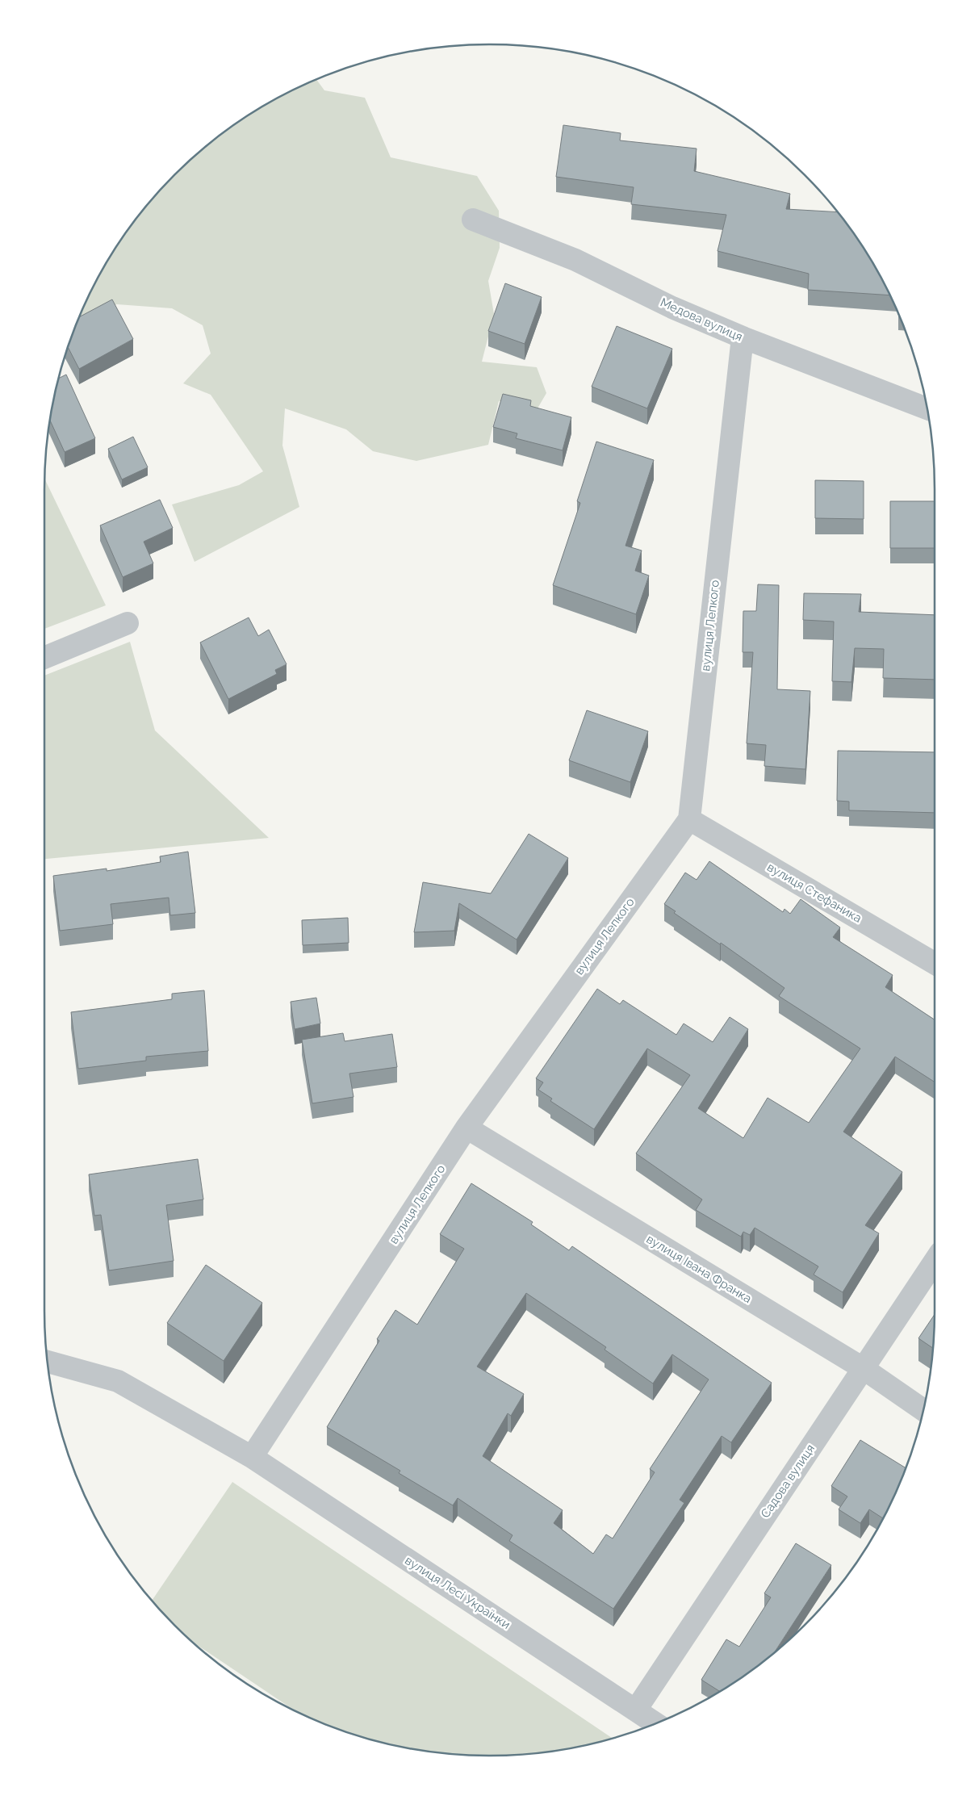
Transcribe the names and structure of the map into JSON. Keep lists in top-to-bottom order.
{
  "streets": {
    "street": [
      "Медова вулиця",
      "вулиця Лепкого",
      "вулиця Стефаника",
      "вулиця Івана Франка",
      "Садова вулиця",
      "вулиця Лесі Українки"
    ]
  },
  "crossings": [
    ["Медова вулиця", "вулиця Лепкого"],
    ["вулиця Лепкого", "вулиця Стефаника"],
    ["вулиця Лепкого", "вулиця Івана Франка"],
    ["вулиця Лепкого", "вулиця Лесі Українки"],
    ["вулиця Івана Франка", "Садова вулиця"],
    ["Садова вулиця", "вулиця Лесі Українки"]
  ]
}
